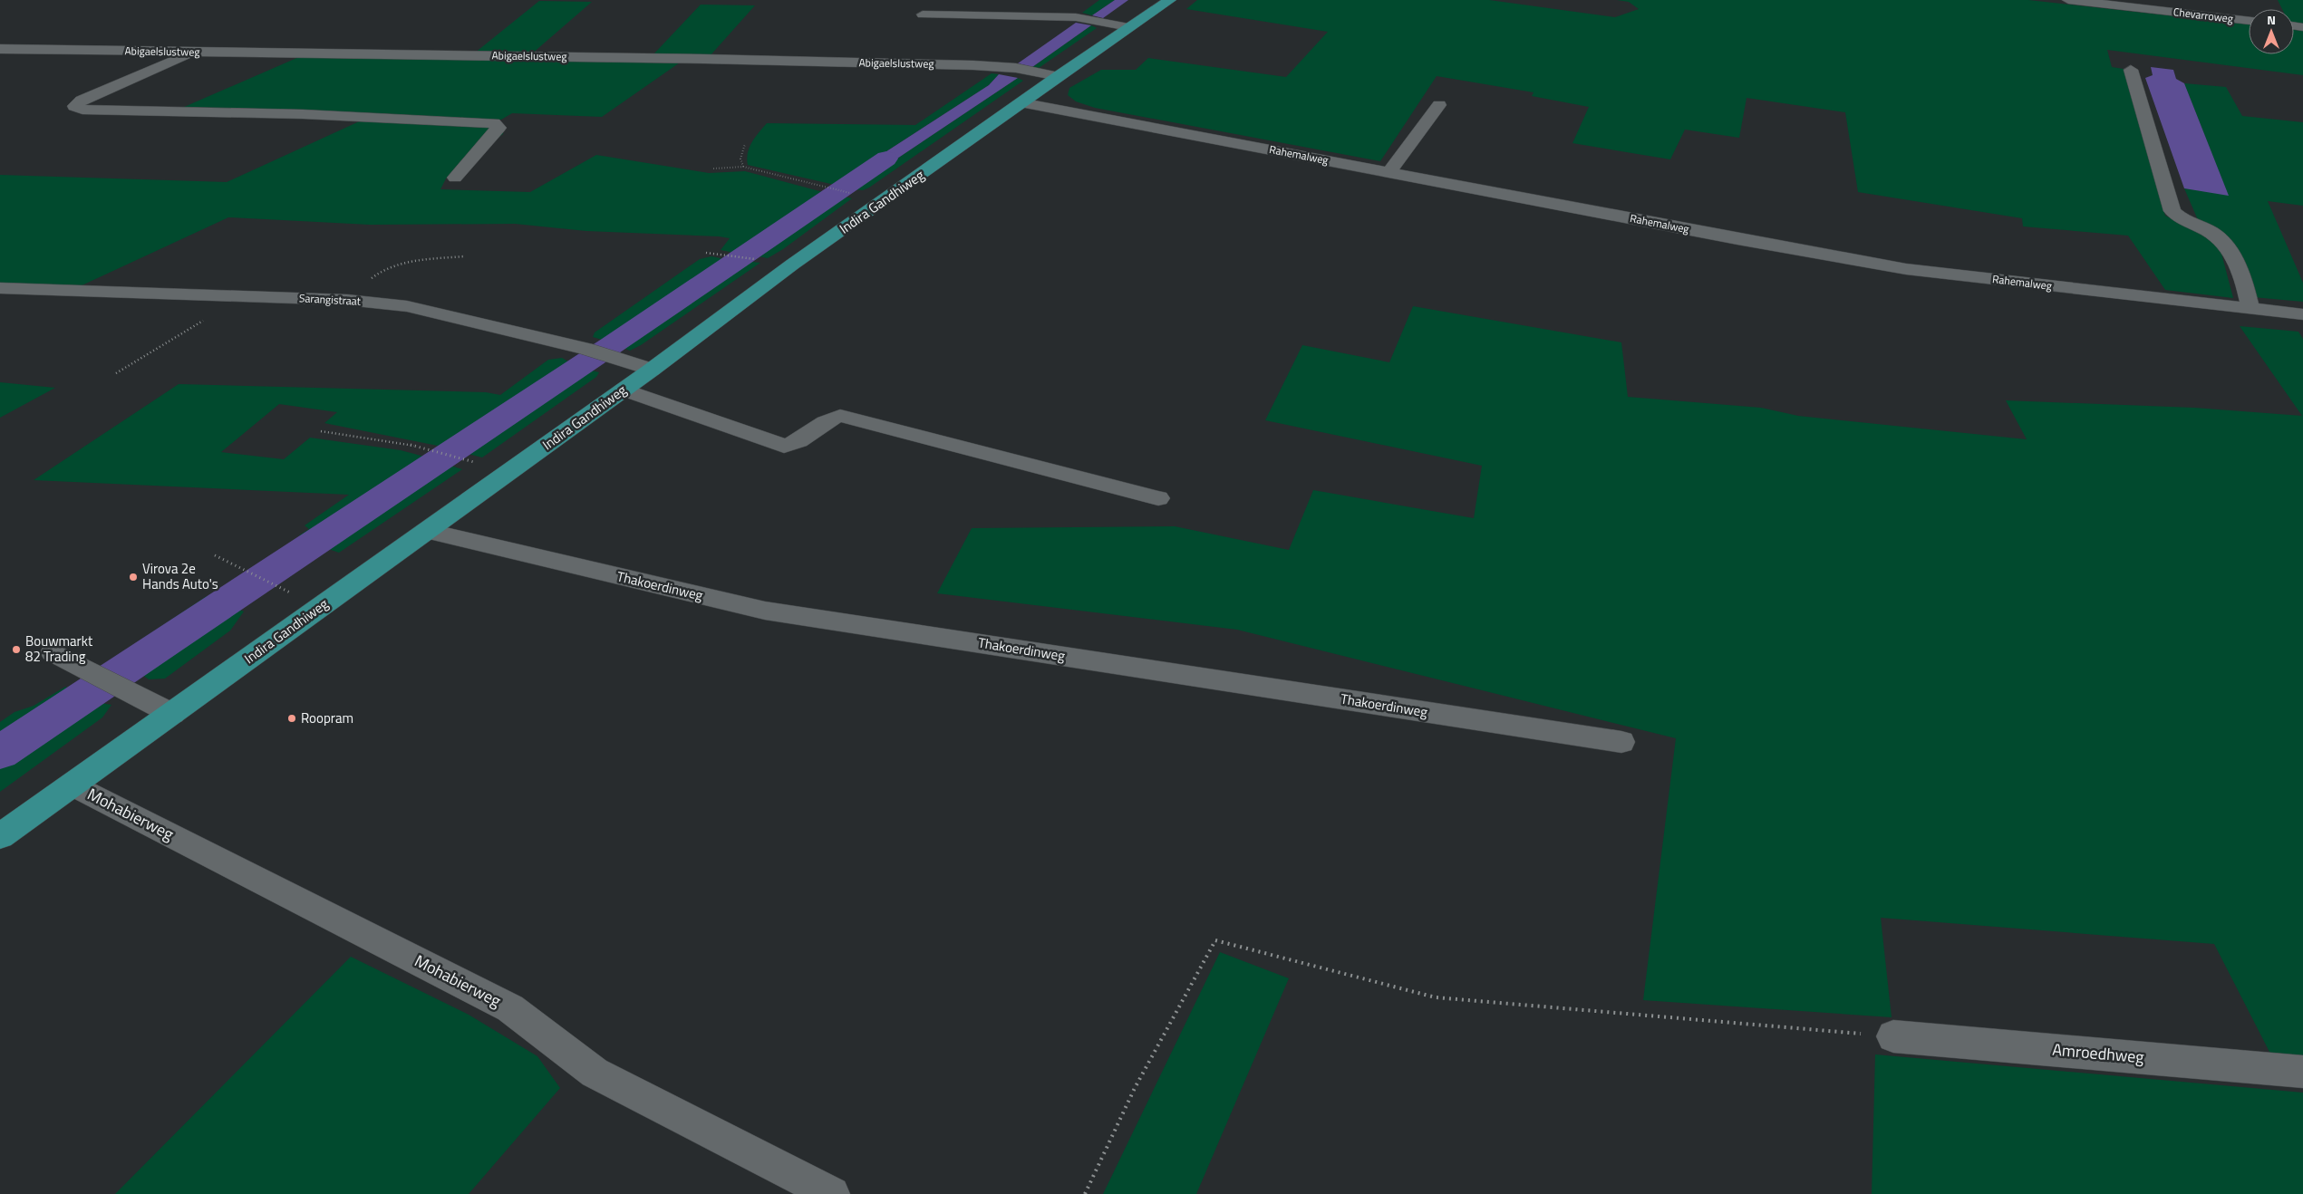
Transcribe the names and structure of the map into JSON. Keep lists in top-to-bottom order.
{
  "streets": {
    "main road": ["Indira Gandhiweg"],
    "street": [
      "Chevarroweg",
      "Abigaelslustweg",
      "Rahemalweg",
      "Sarangistraat",
      "Thakoerdinweg",
      "Mohabierweg",
      "Amroedhweg"
    ]
  },
  "crossings": [
    ["Abigaelslustweg", "Indira Gandhiweg"],
    ["Rahemalweg", "Indira Gandhiweg"],
    ["Indira Gandhiweg", "Sarangistraat"],
    ["Indira Gandhiweg", "Thakoerdinweg"],
    ["Indira Gandhiweg", "Mohabierweg"]
  ],
  "places": ["Virova 2e Hands Auto's", "Bouwmarkt 82 Trading", "Roopram"],
  "north": "top"
}
